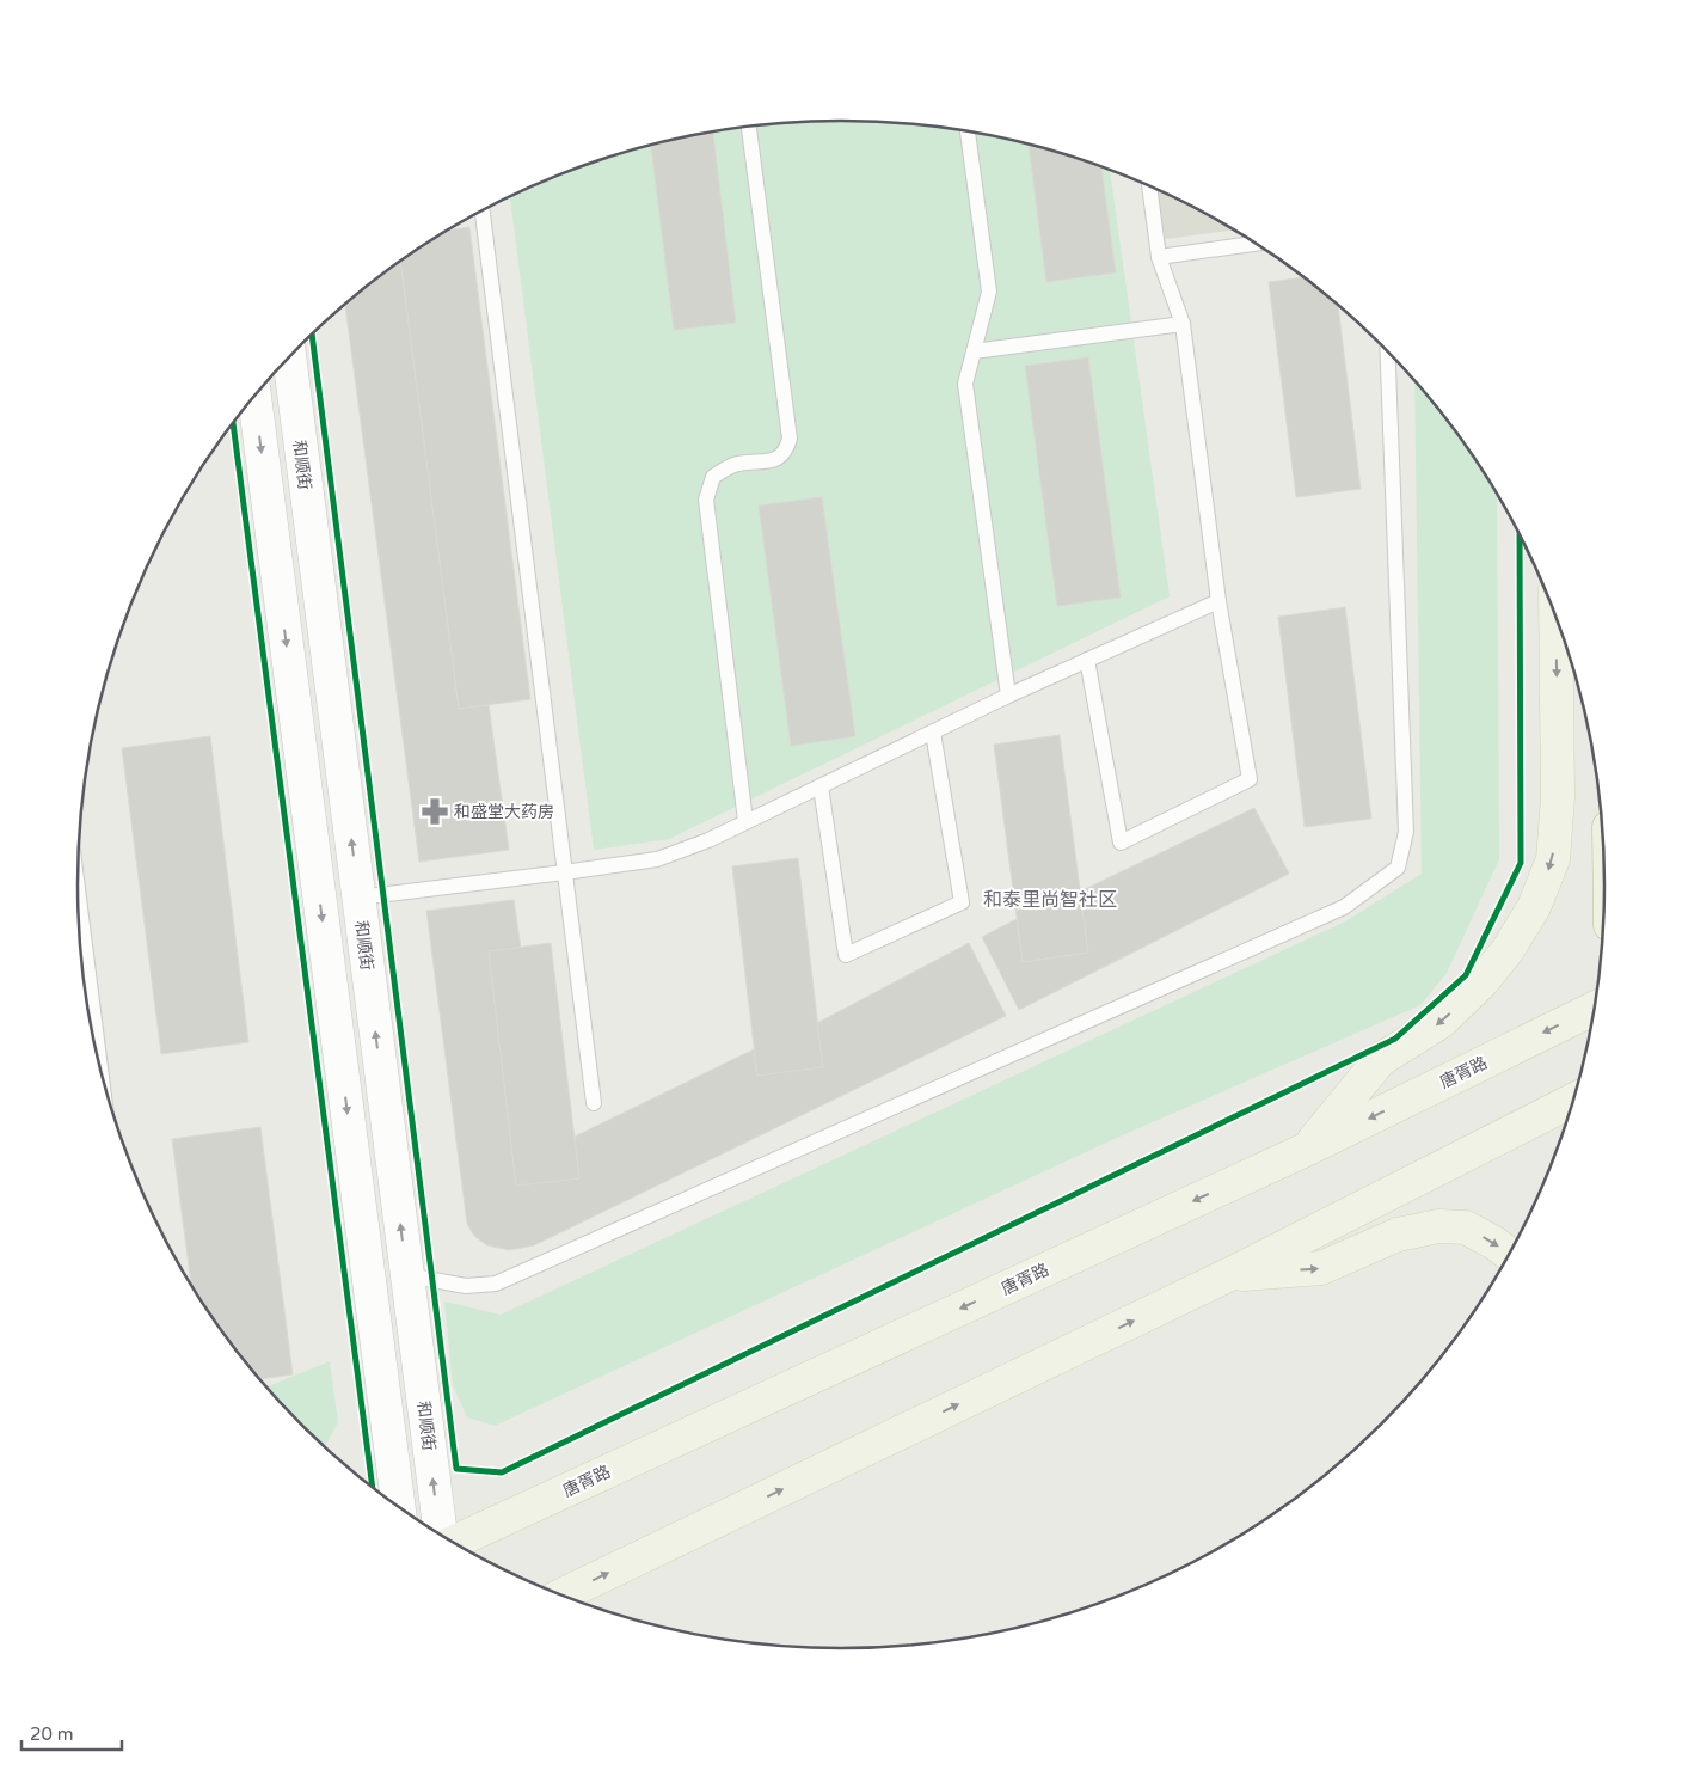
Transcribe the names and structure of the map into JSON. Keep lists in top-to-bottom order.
{
  "streets": {
    "main road": ["唐胥路"],
    "street": ["和顺街"]
  },
  "districts": ["和泰里尚智社区"],
  "places": {
    "pharmacy": ["和盛堂大药房"]
  },
  "scale_bar": "20 m"
}
